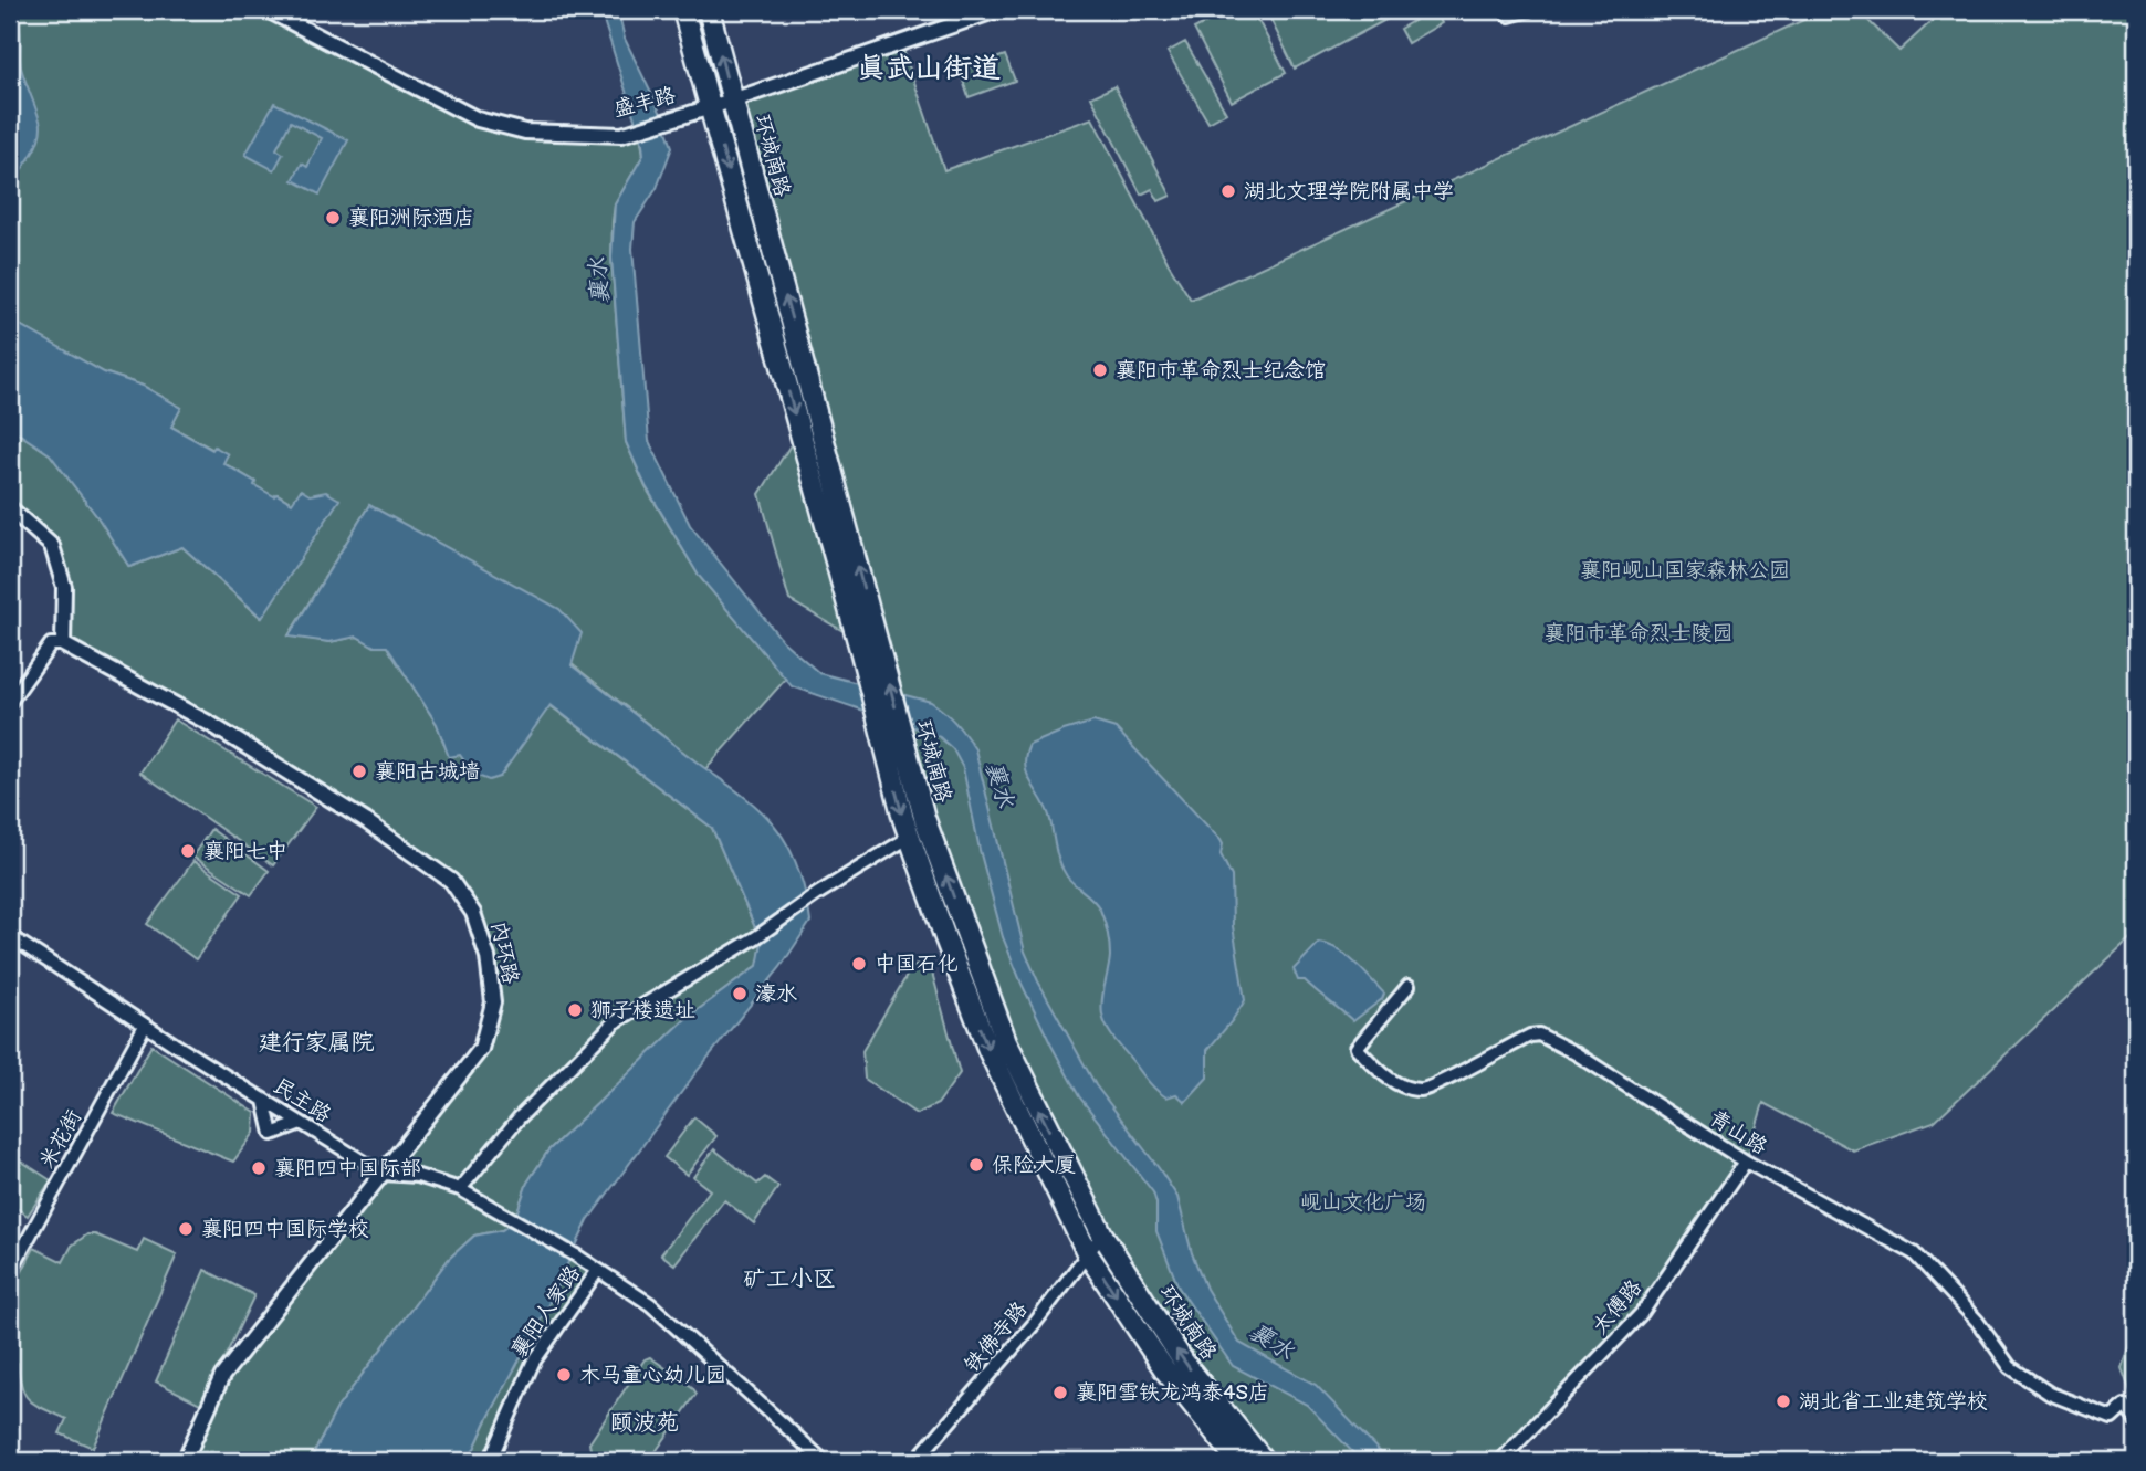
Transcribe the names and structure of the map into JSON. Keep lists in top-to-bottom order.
{
  "streets": {
    "highway": ["环城南路"],
    "street": [
      "盛丰路",
      "内环路",
      "民主路",
      "青山路",
      "米花街",
      "太傅路",
      "襄阳人家路",
      "铁佛寺路"
    ]
  },
  "crossings": [
    ["盛丰路", "环城南路"],
    ["环城南路", "铁佛寺路"],
    ["内环路", "民主路"],
    ["民主路", "米花街"],
    ["民主路", "襄阳人家路"],
    ["青山路", "太傅路"]
  ],
  "districts": [
    "真武山街道",
    "建行家属院",
    "矿工小区",
    "颐波苑"
  ],
  "water": ["襄水"],
  "parks": ["襄阳岘山国家森林公园", "襄阳市革命烈士陵园", "岘山文化广场"],
  "places": [
    "湖北文理学院附属中学",
    "襄阳洲际酒店",
    "襄阳市革命烈士纪念馆",
    "襄阳古城墙",
    "襄阳七中",
    "中国石化",
    "濠水",
    "狮子楼遗址",
    "保险大厦",
    "襄阳四中国际部",
    "襄阳四中国际学校",
    "木马童心幼儿园",
    "襄阳雪铁龙鸿泰4S店",
    "湖北省工业建筑学校"
  ]
}
